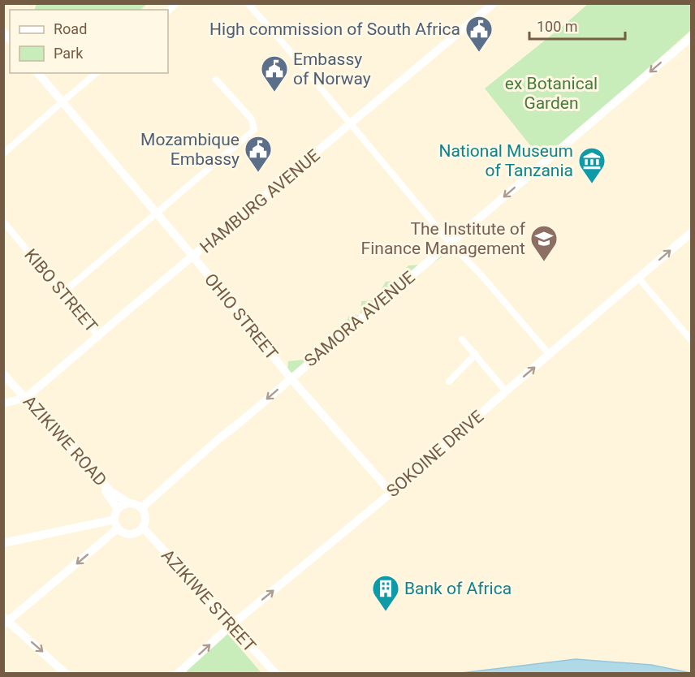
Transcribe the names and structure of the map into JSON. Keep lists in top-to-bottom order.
{
  "streets": {
    "street": [
      "HAMBURG AVENUE",
      "KIBO STREET",
      "OHIO STREET",
      "SAMORA AVENUE",
      "AZIKIWE ROAD",
      "SOKOINE DRIVE",
      "AZIKIWE STREET"
    ]
  },
  "crossings": [
    ["HAMBURG AVENUE", "KIBO STREET"],
    ["HAMBURG AVENUE", "OHIO STREET"],
    ["HAMBURG AVENUE", "AZIKIWE ROAD"],
    ["OHIO STREET", "SAMORA AVENUE"],
    ["OHIO STREET", "SOKOINE DRIVE"],
    ["SAMORA AVENUE", "AZIKIWE ROAD"],
    ["SAMORA AVENUE", "AZIKIWE STREET"],
    ["AZIKIWE ROAD", "AZIKIWE STREET"],
    ["SOKOINE DRIVE", "AZIKIWE STREET"]
  ],
  "one_way": ["SAMORA AVENUE", "SOKOINE DRIVE"],
  "parks": ["ex Botanical Garden"],
  "places": {
    "public building": ["High commission of South Africa", "Embassy of Norway", "Mozambique Embassy"],
    "museum": ["National Museum of Tanzania"],
    "school or university": ["The Institute of Finance Management"],
    "building": ["Bank of Africa"]
  },
  "legend": ["Road", "Park"],
  "scale_bar": "100 m"
}
